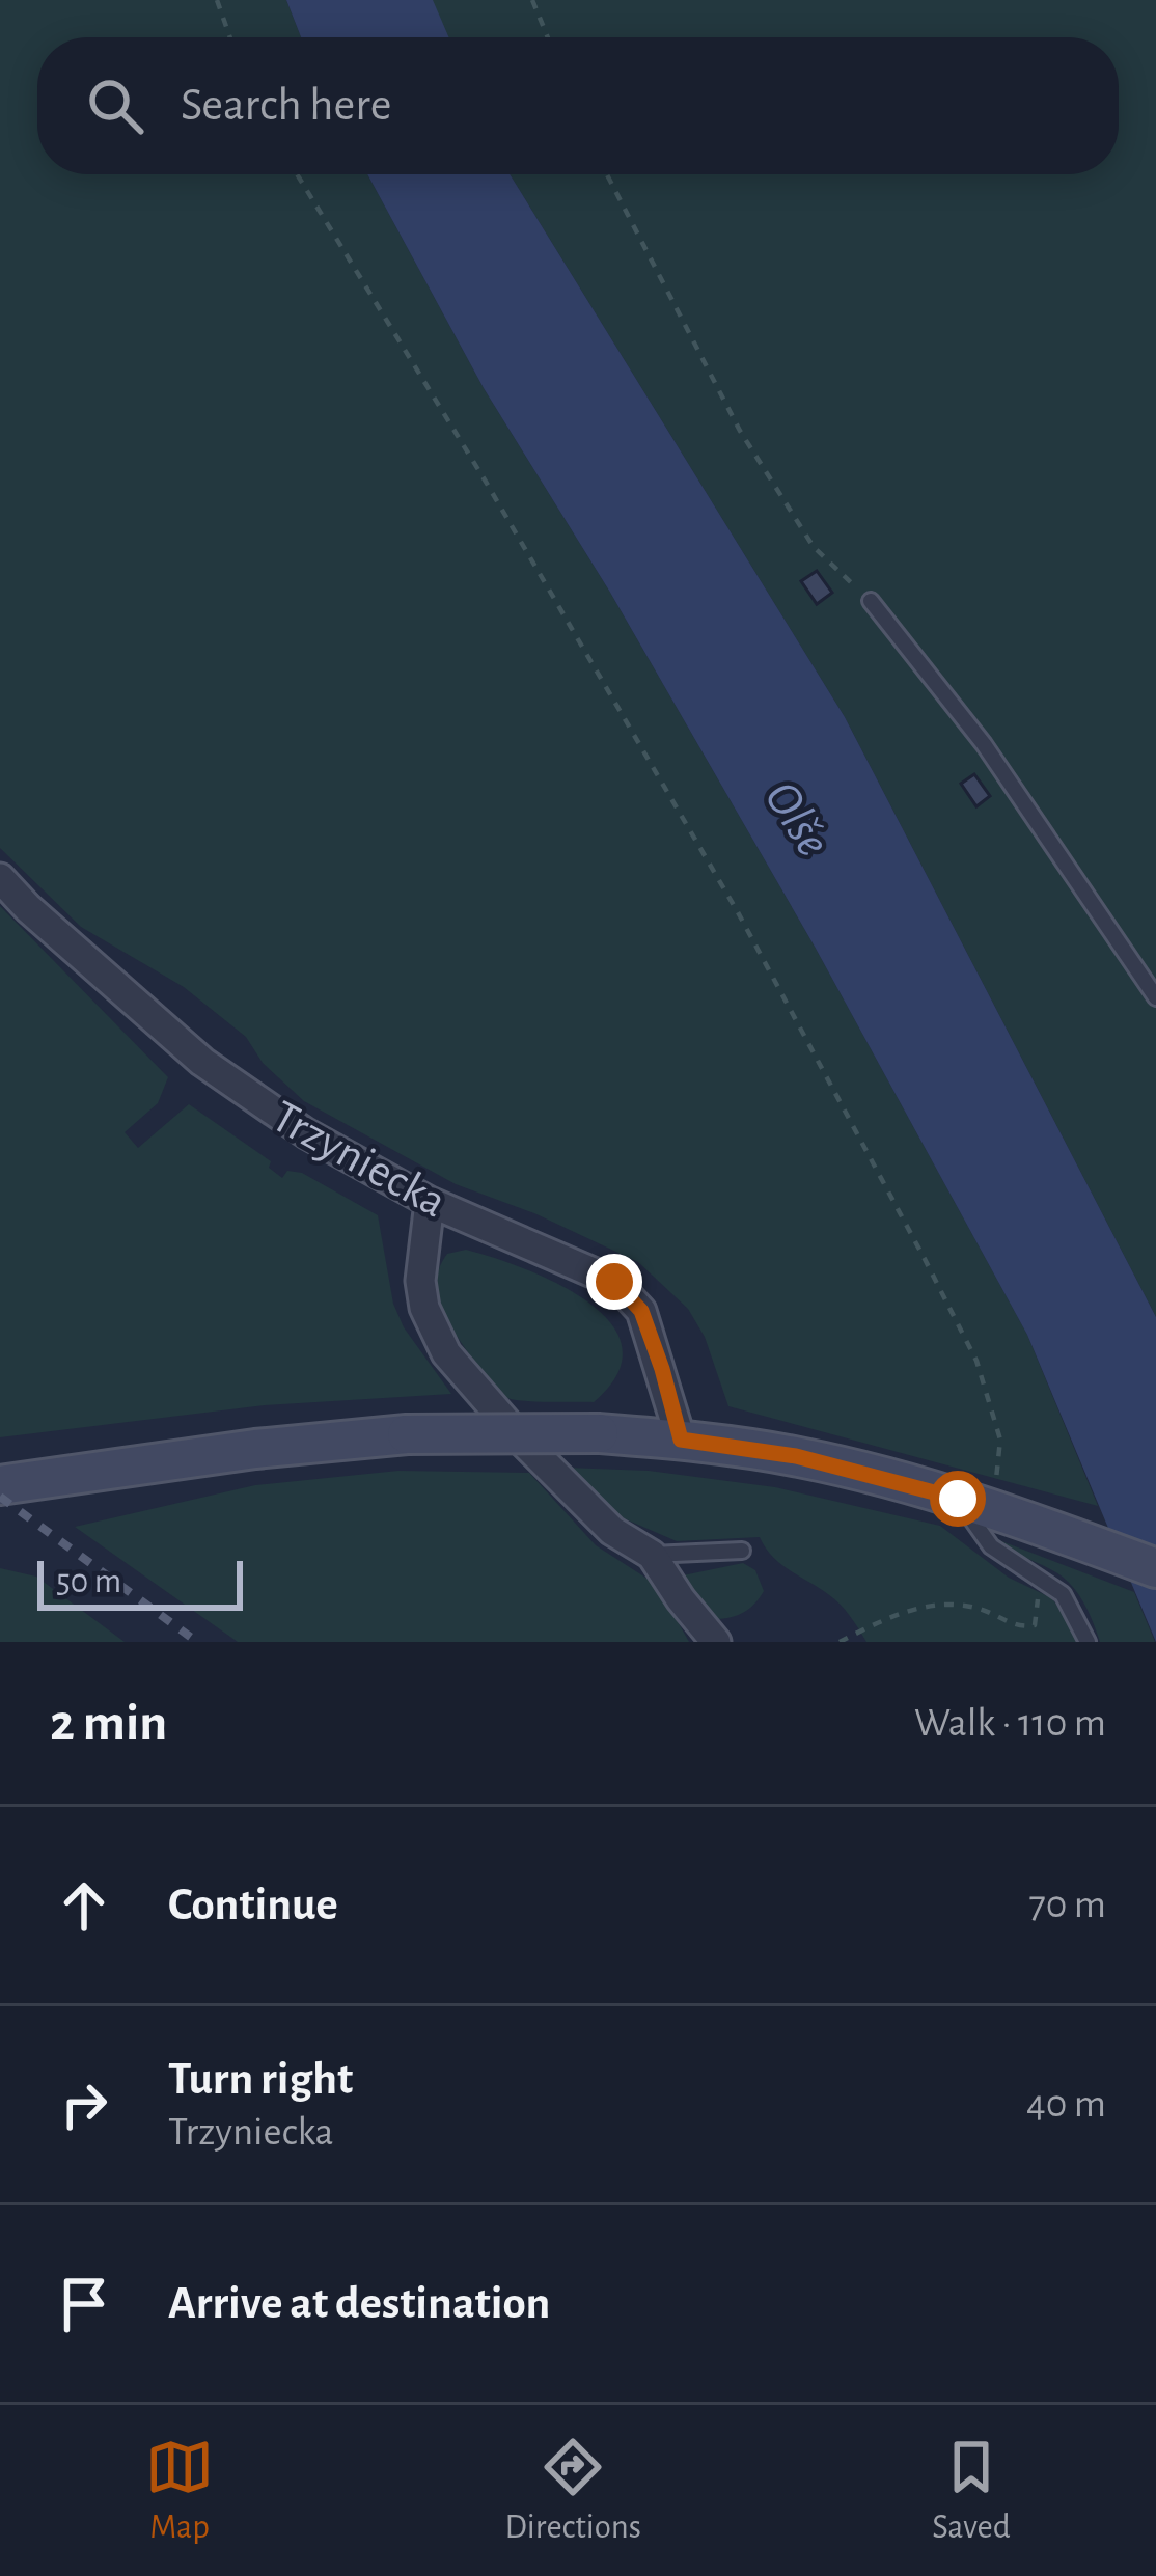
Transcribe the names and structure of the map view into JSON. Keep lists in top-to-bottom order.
{
  "streets": {
    "street": ["Trzyniecka"]
  },
  "water": ["Olše"],
  "scale_bar": "50 m",
  "page": {
    "search": "Search here",
    "scale": "50 m",
    "heading": ["2 min", "Walk · 110 m"],
    "list": [
      ["Continue", "70 m"],
      ["Turn right", "Trzyniecka", "40 m"],
      "Arrive at destination"
    ],
    "nav": ["Map", "Directions", "Saved"]
  }
}
